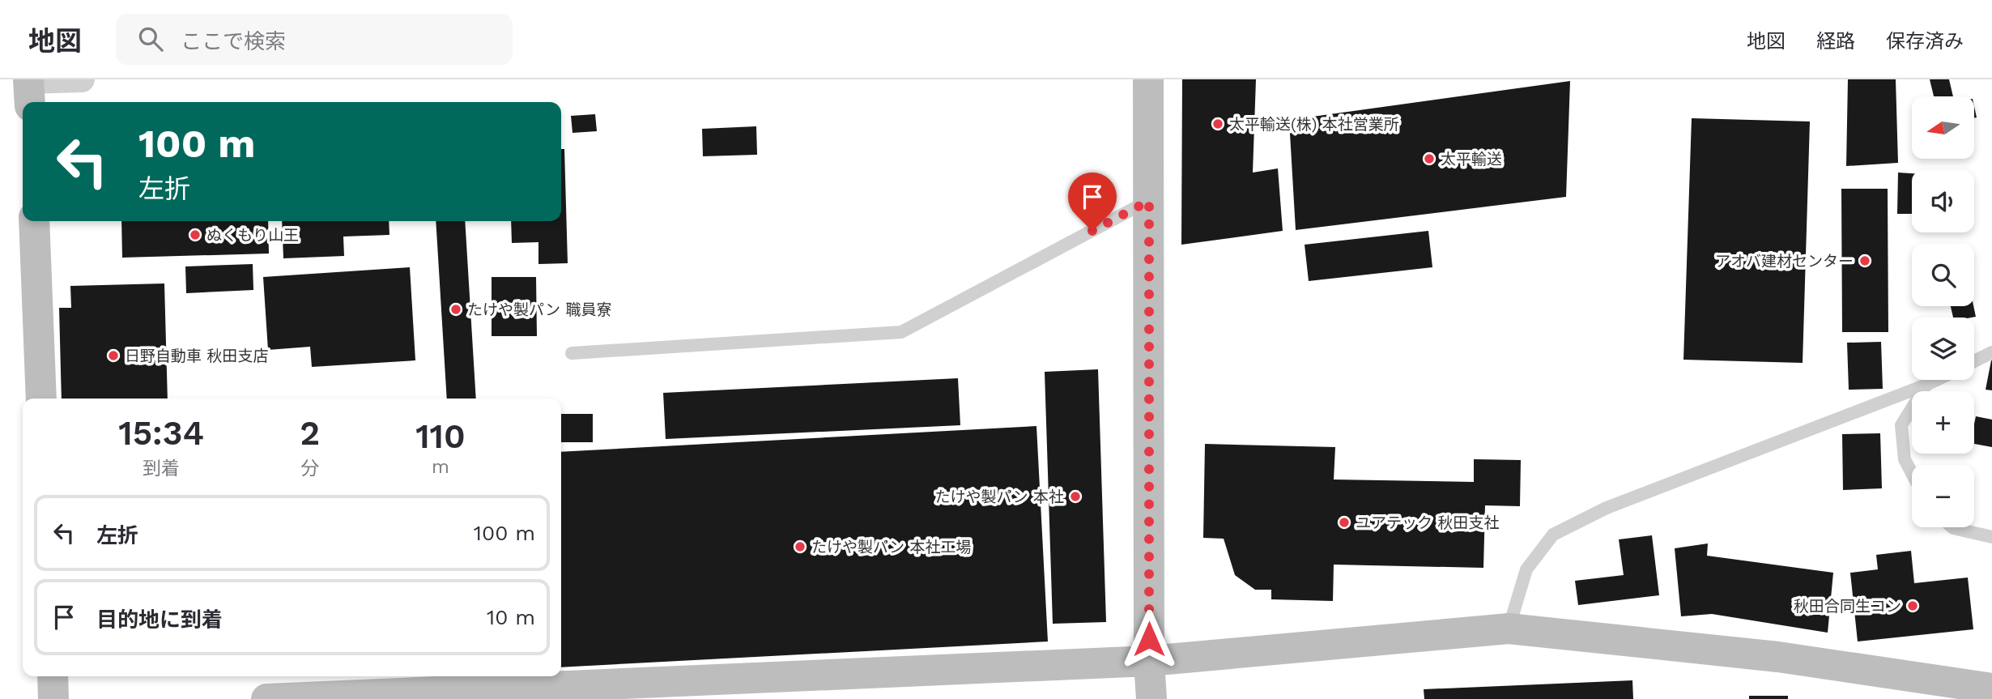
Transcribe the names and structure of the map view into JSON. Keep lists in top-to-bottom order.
{
  "places": [
    "太平輸送(株) 本社営業所",
    "太平輸送",
    "ぬくもり山王",
    "アオバ建材センター",
    "たけや製パン 職員寮",
    "日野自動車 秋田支店",
    "たけや製パン 本社",
    "ユアテック 秋田支社",
    "たけや製パン 本社工場",
    "秋田合同生コン"
  ],
  "north": "left",
  "page": {
    "header": "地図",
    "search": "ここで検索",
    "nav": ["地図", "経路", "保存済み"],
    "map_buttons": ["+", "−"],
    "turn": ["100 m", "左折"],
    "eta": [
      "15:34",
      "到着",
      "2",
      "分",
      "110",
      "m"
    ],
    "list": [
      {
        "name": "左折",
        "value": "100 m"
      },
      {
        "name": "目的地に到着",
        "value": "10 m"
      }
    ]
  }
}
